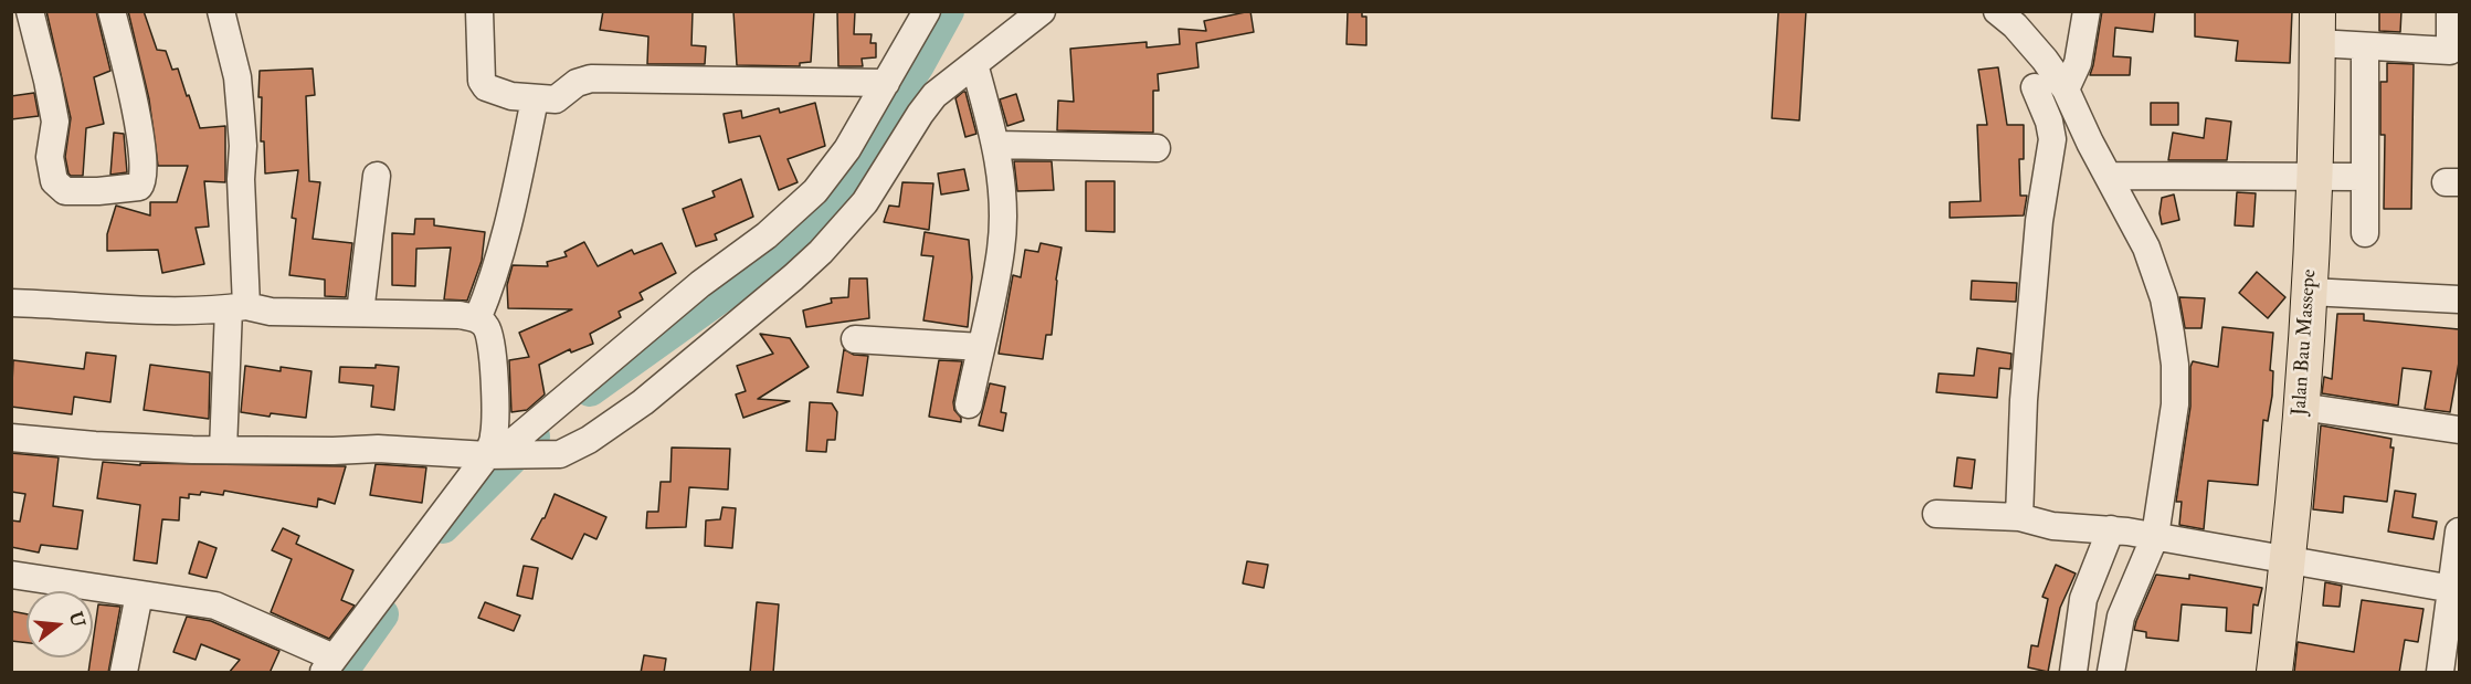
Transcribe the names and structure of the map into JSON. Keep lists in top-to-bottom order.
{
  "streets": {
    "main road": ["Jalan Bau Massepe"]
  },
  "north": "right"
}
